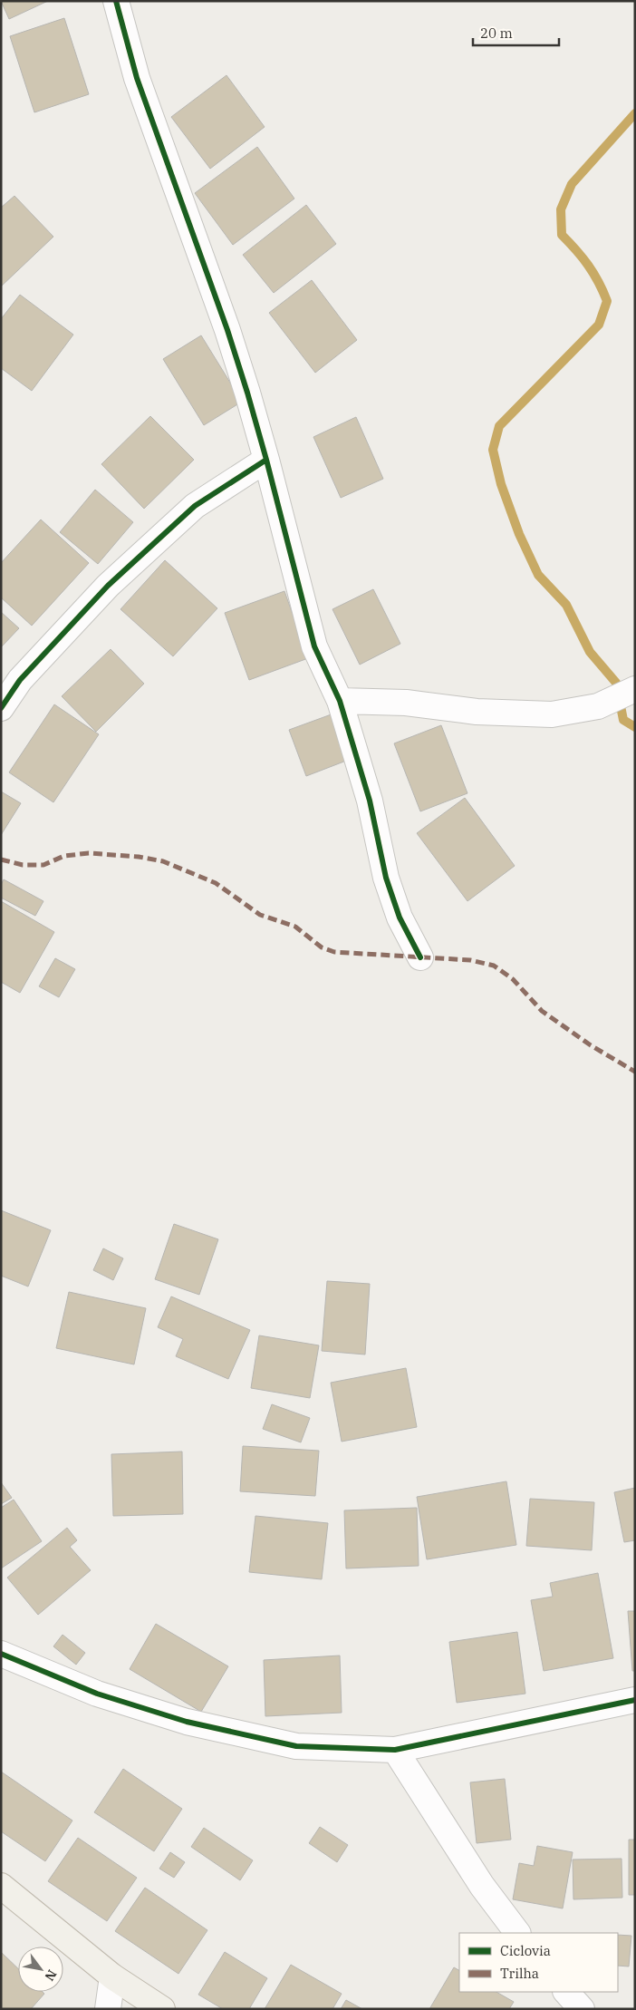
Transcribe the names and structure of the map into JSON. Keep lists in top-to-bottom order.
{
  "legend": ["Ciclovia", "Trilha"],
  "scale_bar": "20 m",
  "north": "bottom right"
}
